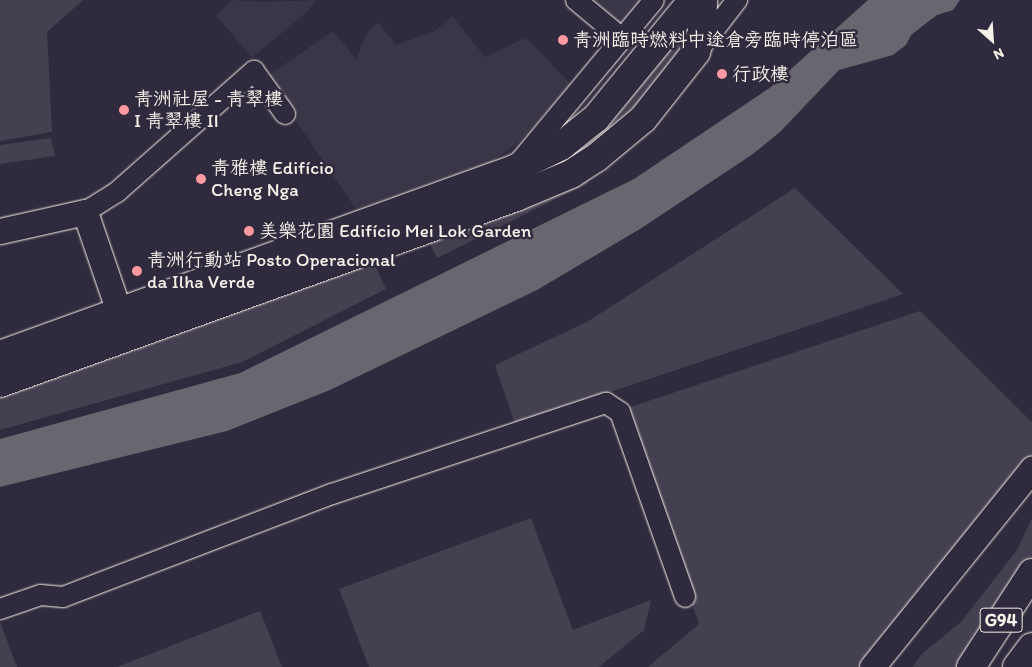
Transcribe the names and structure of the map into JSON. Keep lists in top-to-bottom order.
{
  "streets": {
    "main road": ["G94"]
  },
  "places": [
    "青洲臨時燃料中途倉旁臨時停泊區",
    "行政樓",
    "青洲社屋 - 青翠樓 I 青翠樓 II",
    "青雅樓 Edifício Cheng Nga",
    "美樂花園 Edifício Mei Lok Garden",
    "青洲行動站 Posto Operacional da Ilha Verde"
  ],
  "north": "bottom right"
}
